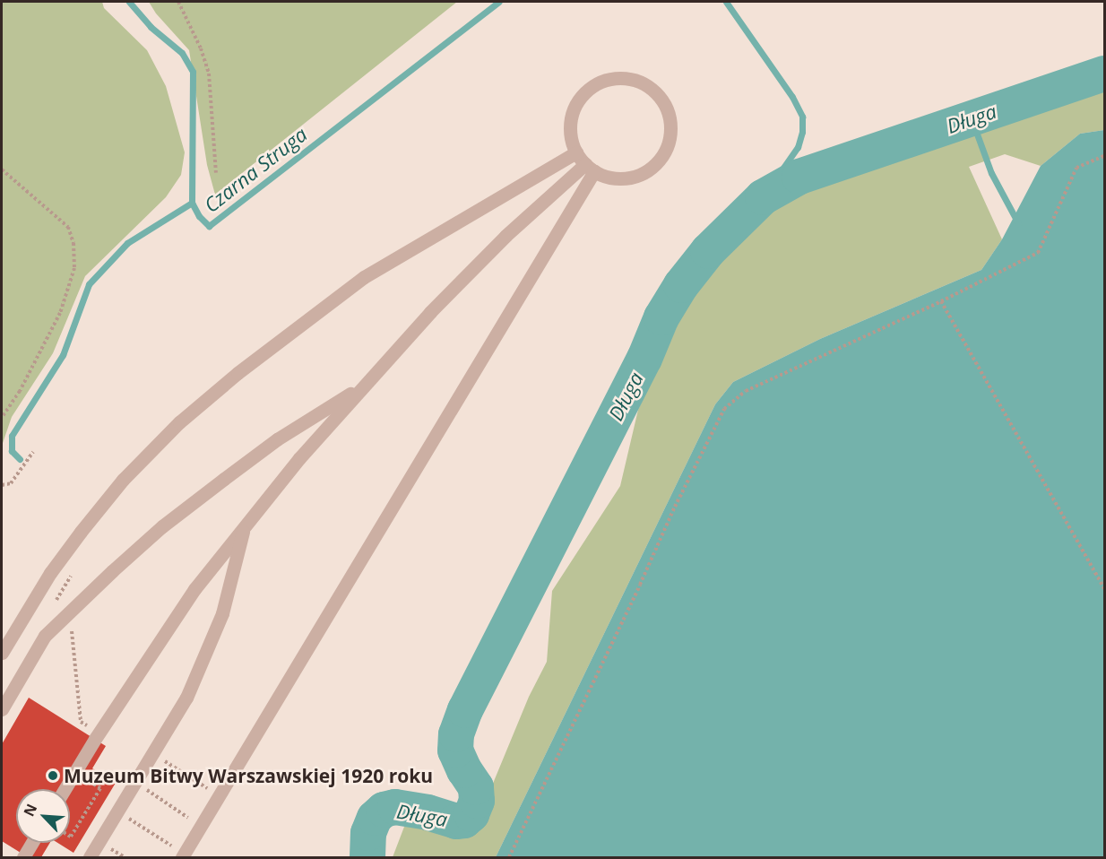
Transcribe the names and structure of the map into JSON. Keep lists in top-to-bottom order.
{
  "water": ["Długa", "Czarna Struga"],
  "places": ["Muzeum Bitwy Warszawskiej 1920 roku"],
  "north": "top left"
}
